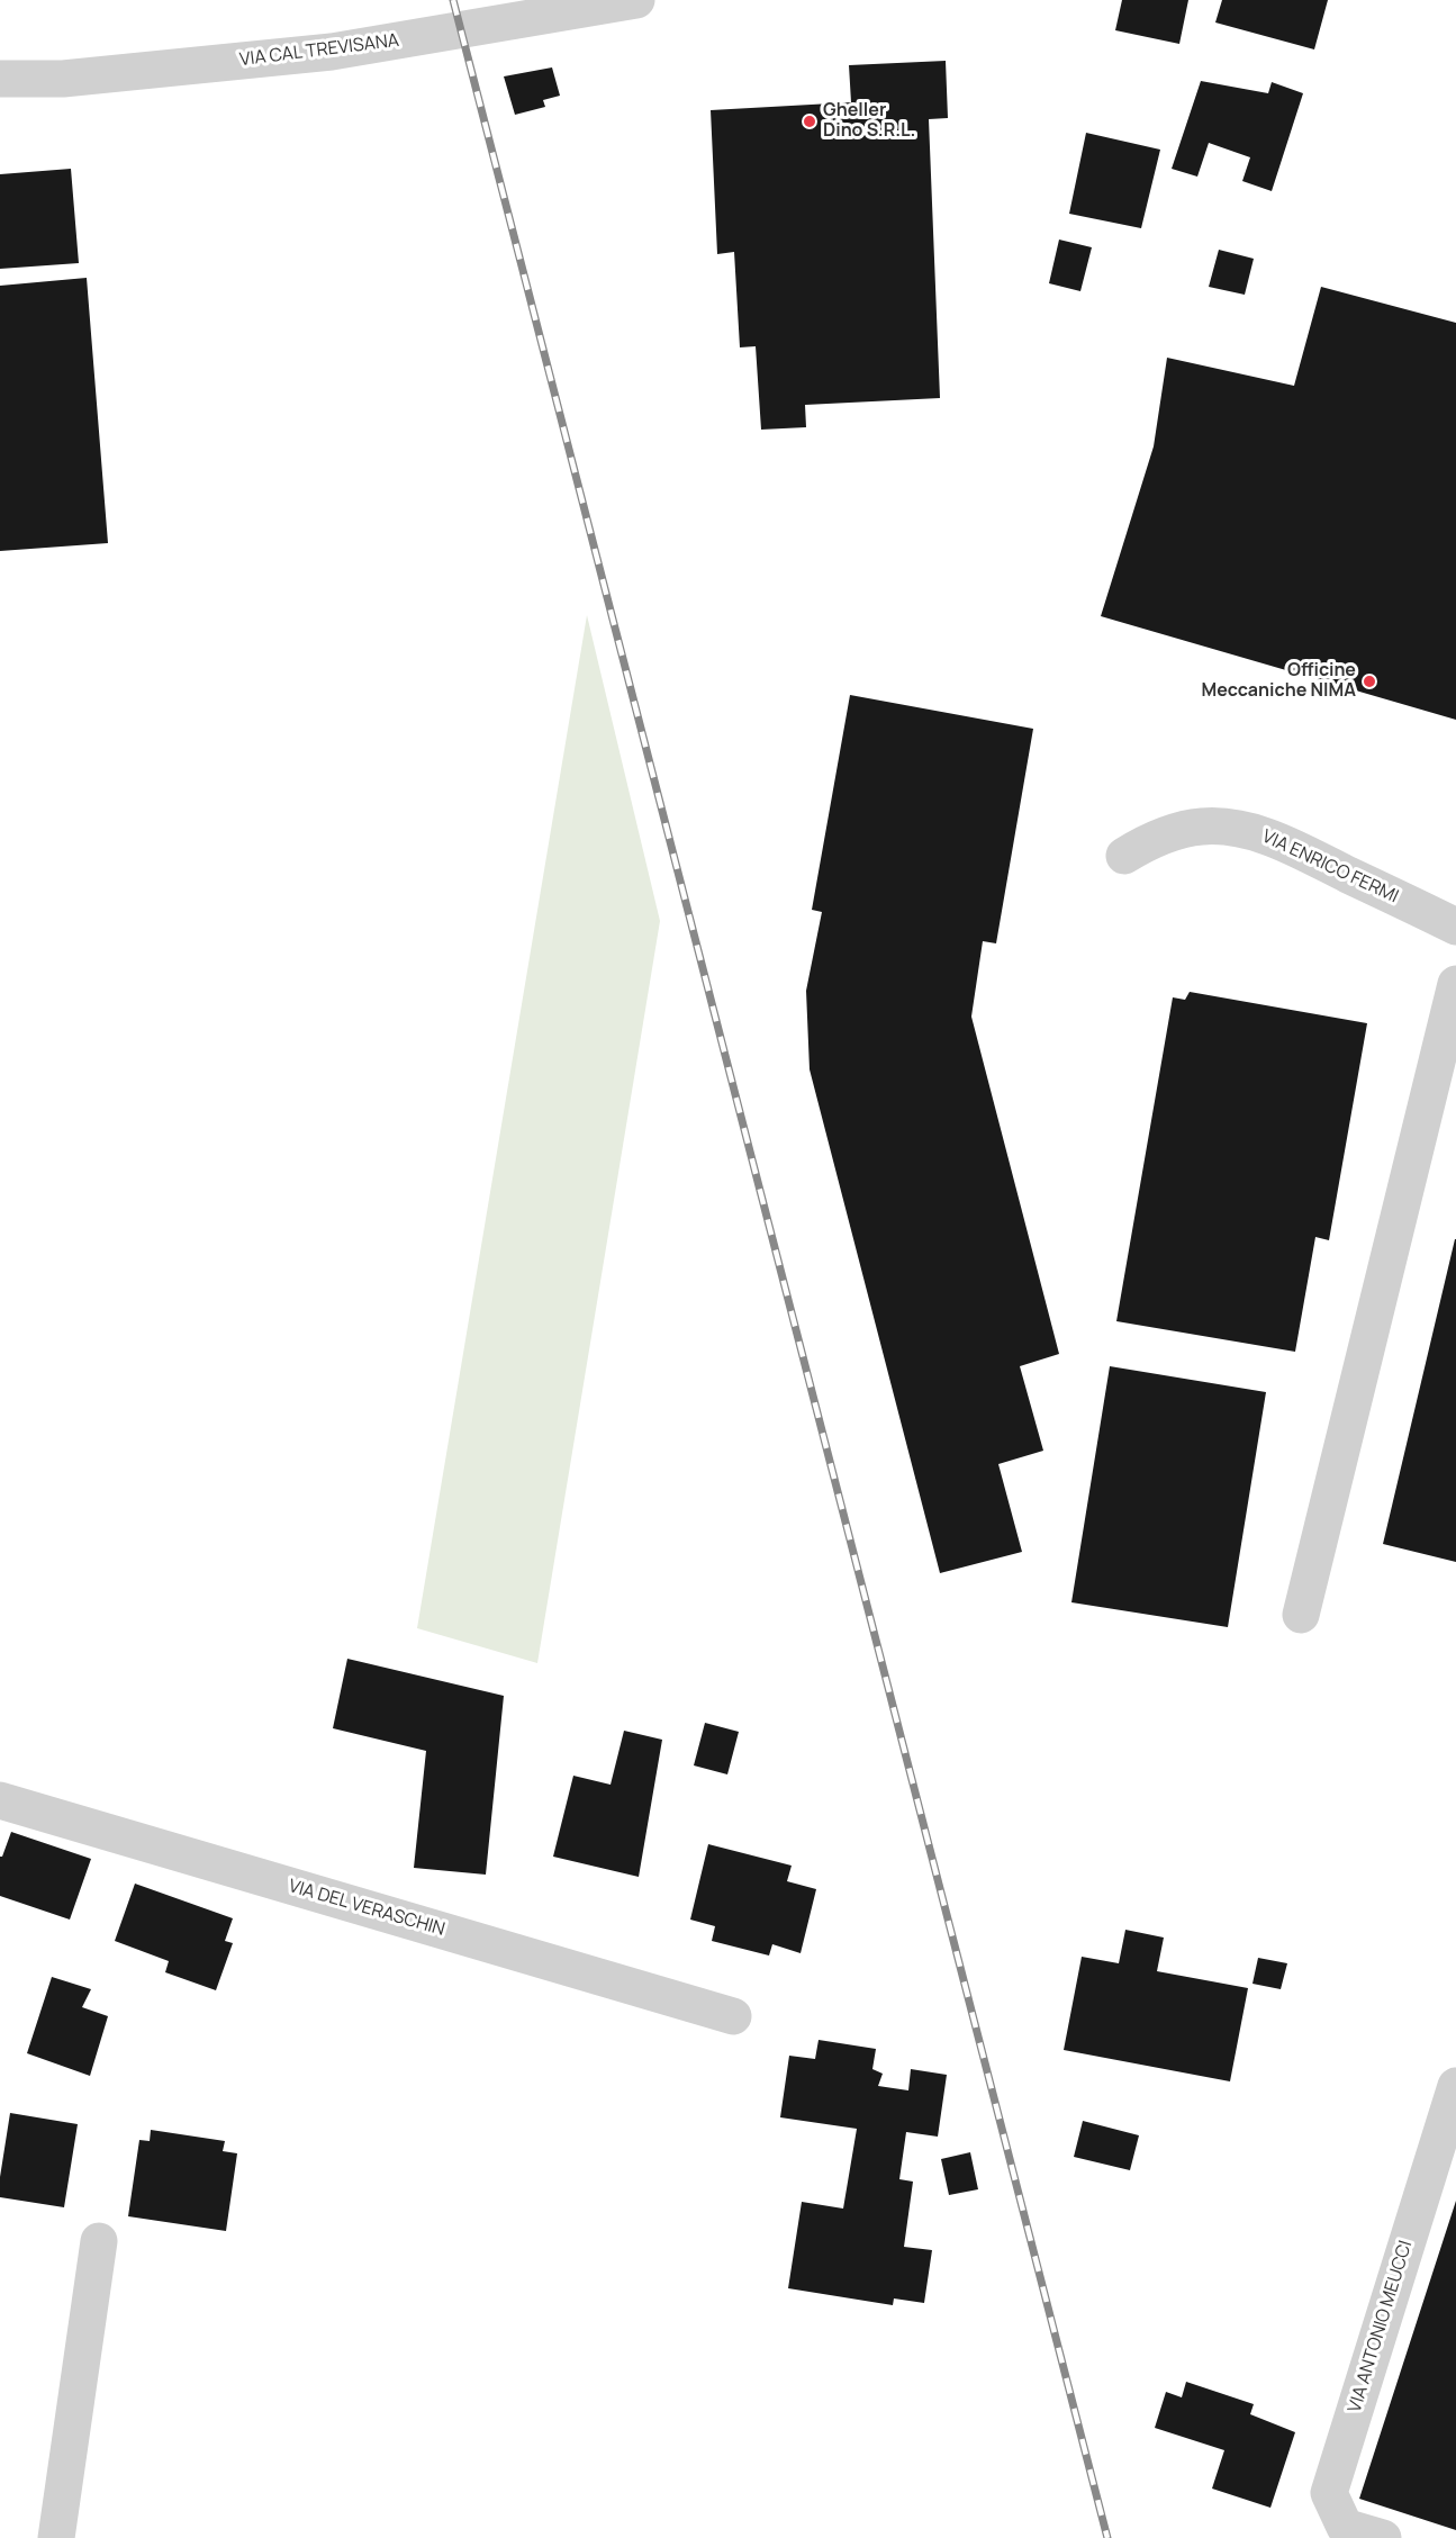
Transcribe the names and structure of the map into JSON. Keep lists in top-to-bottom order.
{
  "streets": {
    "street": [
      "VIA CAL TREVISANA",
      "VIA ENRICO FERMI",
      "VIA DEL VERASCHIN",
      "VIA ANTONIO MEUCCI"
    ]
  },
  "places": ["Gheller Dino S.R.L.", "Officine Meccaniche NIMA"]
}
